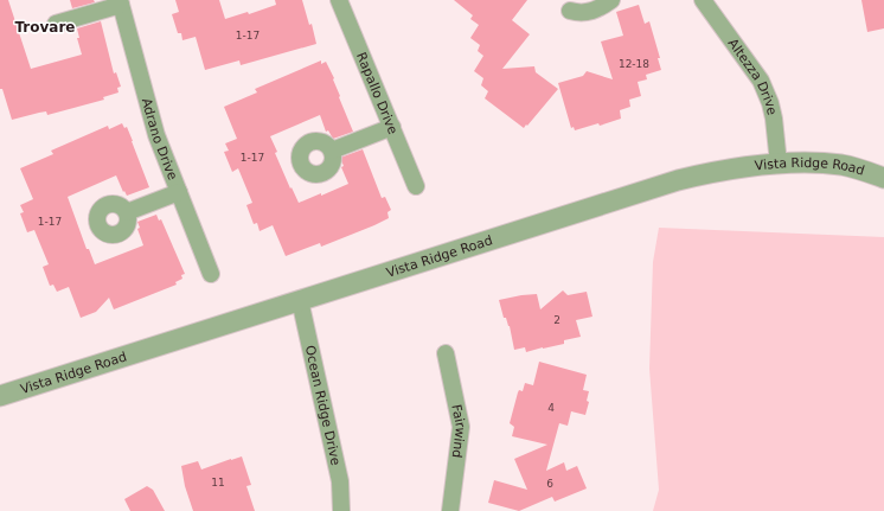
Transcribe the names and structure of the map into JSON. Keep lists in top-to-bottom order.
{
  "streets": {
    "street": [
      "Altezza Drive",
      "Rapallo Drive",
      "Adrano Drive",
      "Vista Ridge Road",
      "Ocean Ridge Drive",
      "Fairwind"
    ]
  },
  "crossings": [
    ["Altezza Drive", "Vista Ridge Road"],
    ["Vista Ridge Road", "Ocean Ridge Drive"]
  ],
  "districts": ["Trovare"],
  "house_numbers": [
    "1-17",
    "12-18",
    "1-17",
    "1-17",
    "2",
    "4",
    "11",
    "6"
  ]
}
